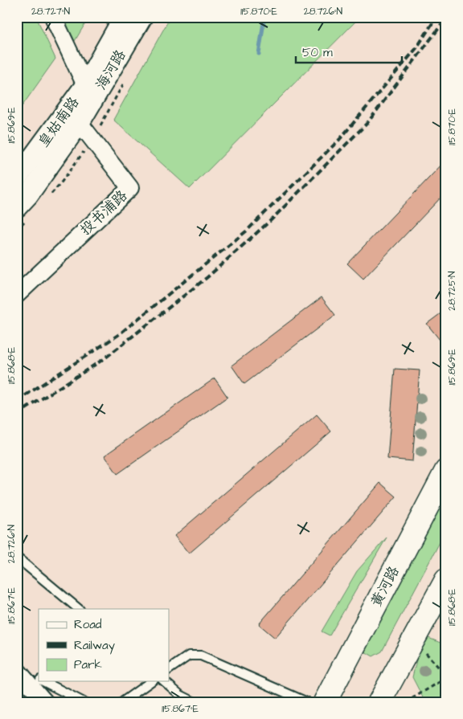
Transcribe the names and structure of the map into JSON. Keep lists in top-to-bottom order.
{
  "streets": {
    "main road": ["黄河路"],
    "street": ["海河路", "皇姑南路", "投书浦路"]
  },
  "crossings": [
    ["海河路", "皇姑南路"],
    ["海河路", "投书浦路"],
    ["皇姑南路", "投书浦路"]
  ],
  "legend": ["Road", "Railway", "Park"],
  "scale_bar": "50 m",
  "coordinates": [
    "28.727°N",
    "115.870°E",
    "28.726°N",
    "115.869°E",
    "28.725°N",
    "115.868°E",
    "115.867°E"
  ]
}
